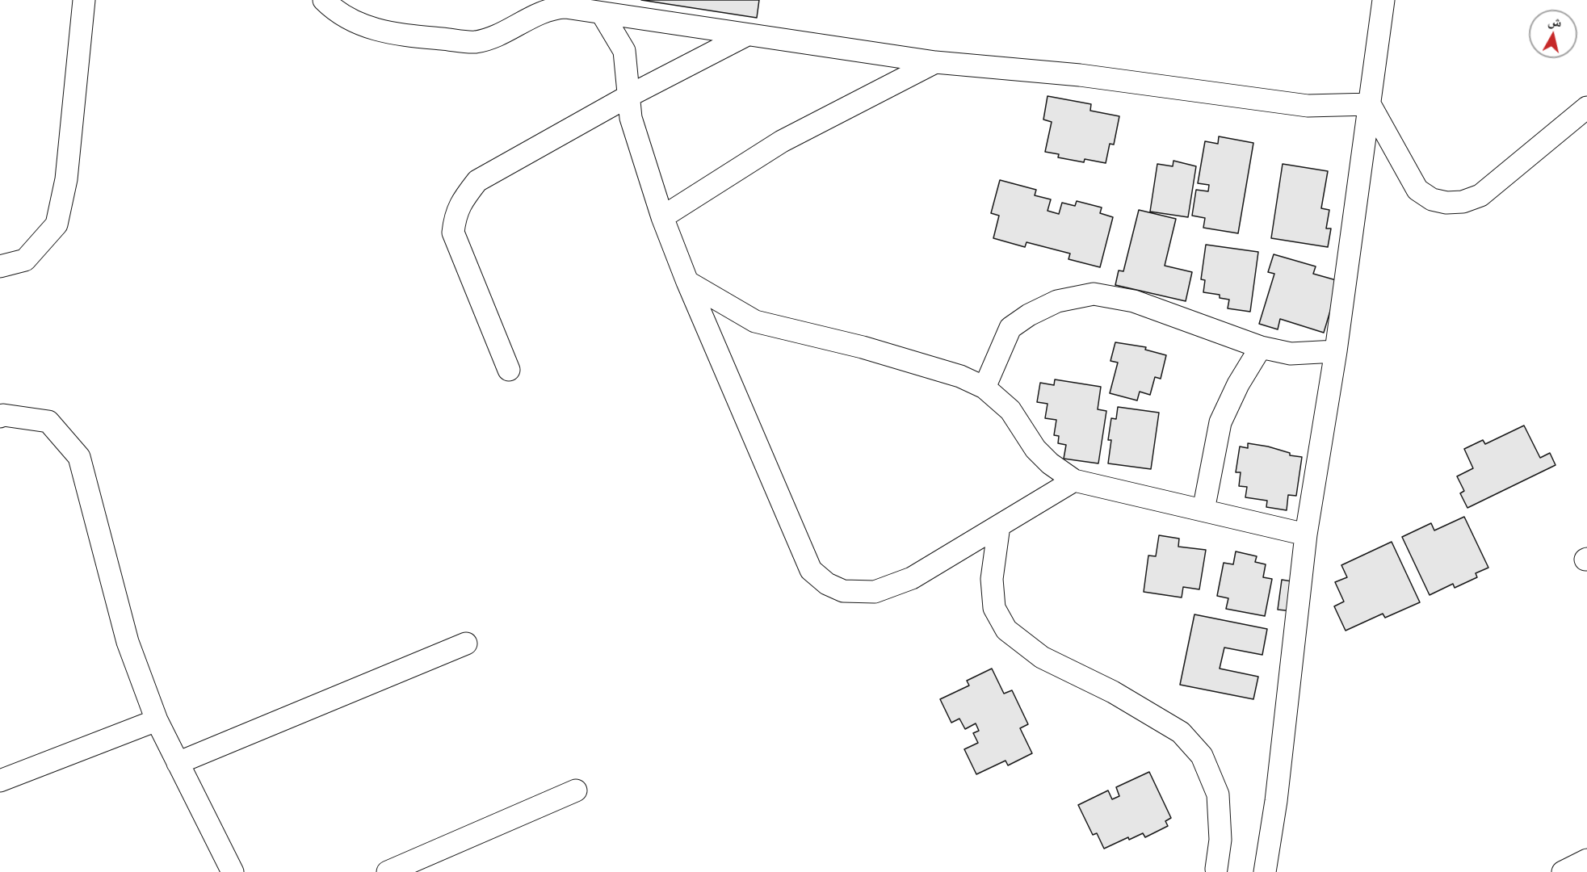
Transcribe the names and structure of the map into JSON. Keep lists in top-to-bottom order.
{
  "north": "top"
}
